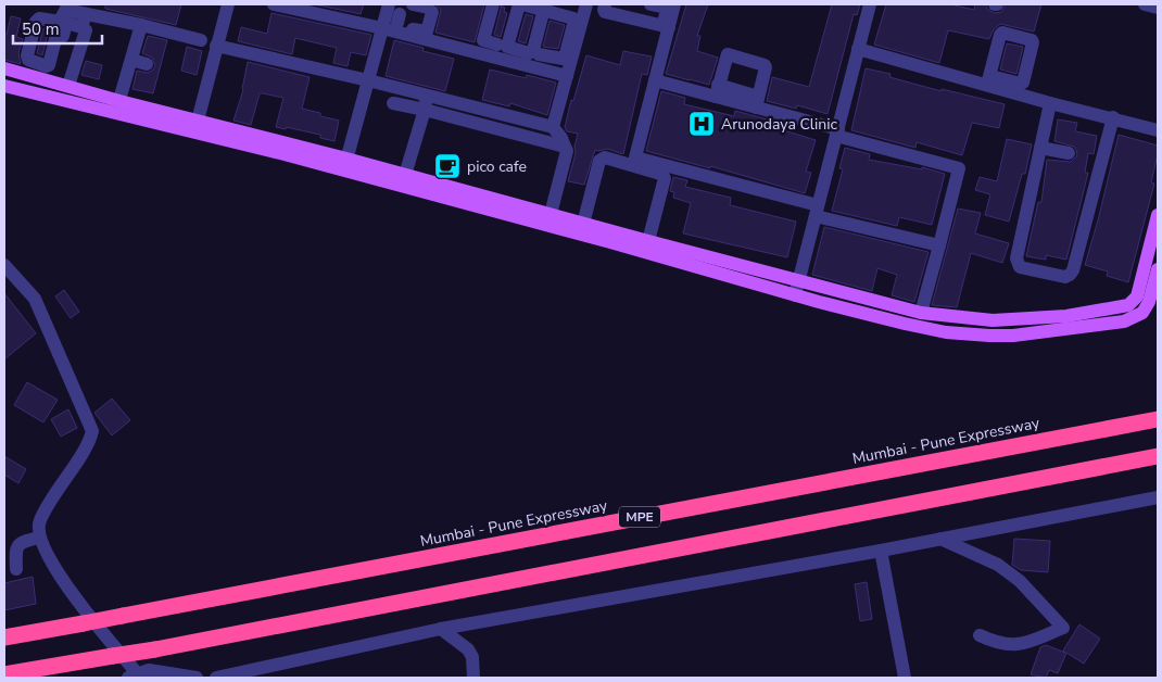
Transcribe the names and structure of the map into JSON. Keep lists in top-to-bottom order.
{
  "streets": {
    "highway": ["Mumbai - Pune Expressway", "MPE"]
  },
  "places": {
    "hospital": ["Arunodaya Clinic"],
    "cafe": ["pico cafe"]
  },
  "scale_bar": "50 m"
}
